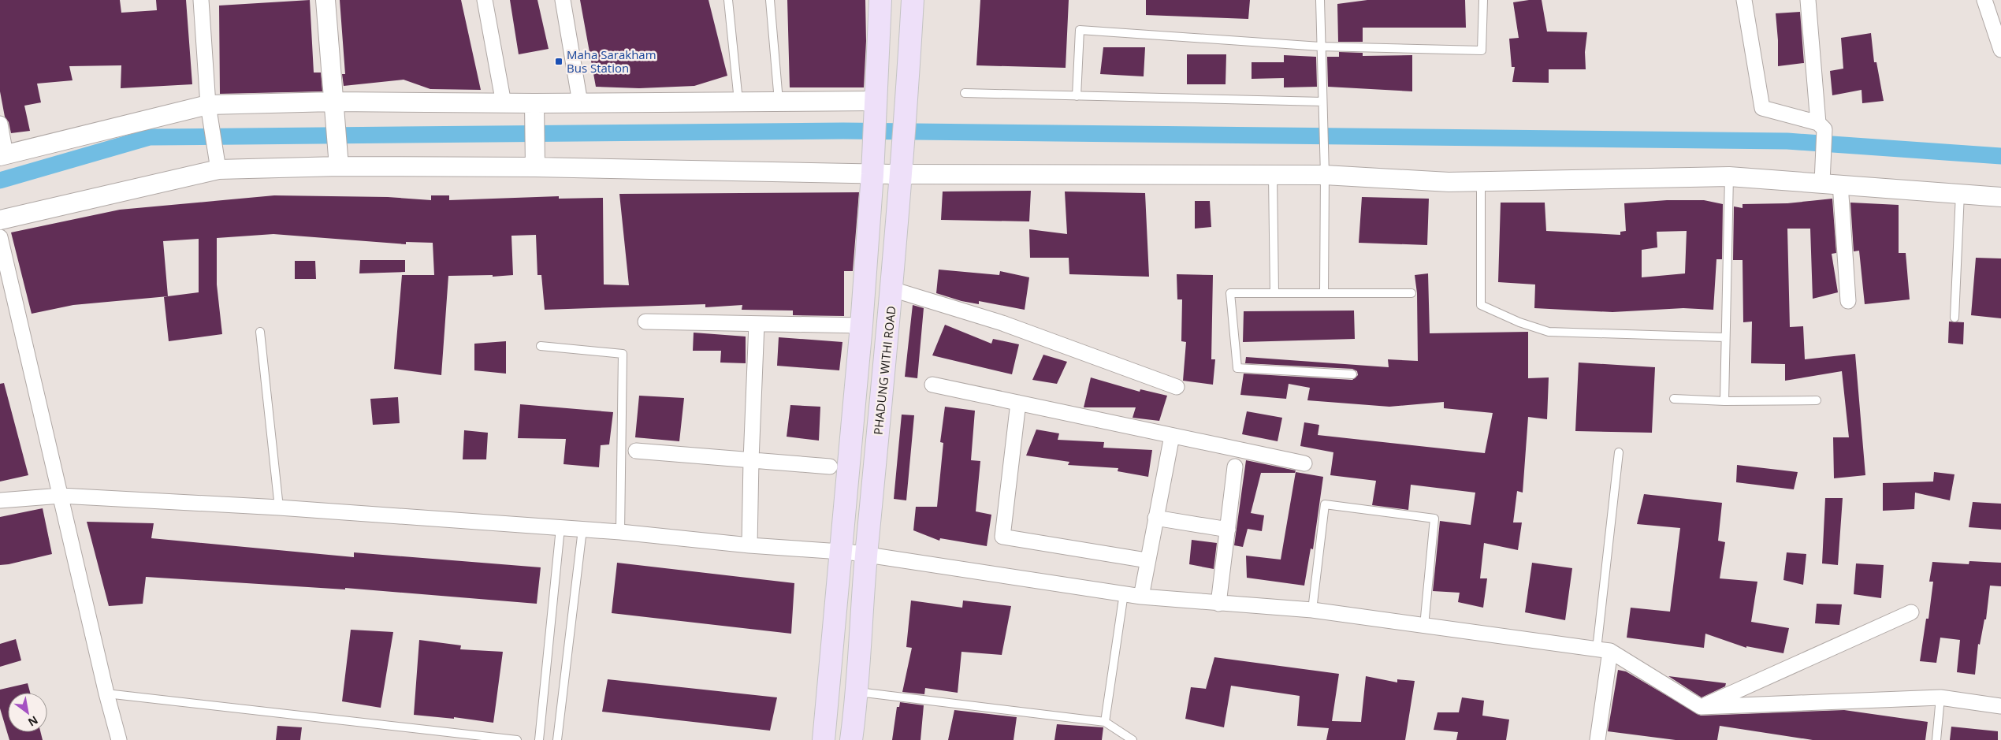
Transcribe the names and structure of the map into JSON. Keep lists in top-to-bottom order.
{
  "streets": {
    "main road": ["PHADUNG WITHI ROAD"]
  },
  "places": {
    "transit": ["Maha Sarakham Bus Station"]
  },
  "north": "bottom right"
}
